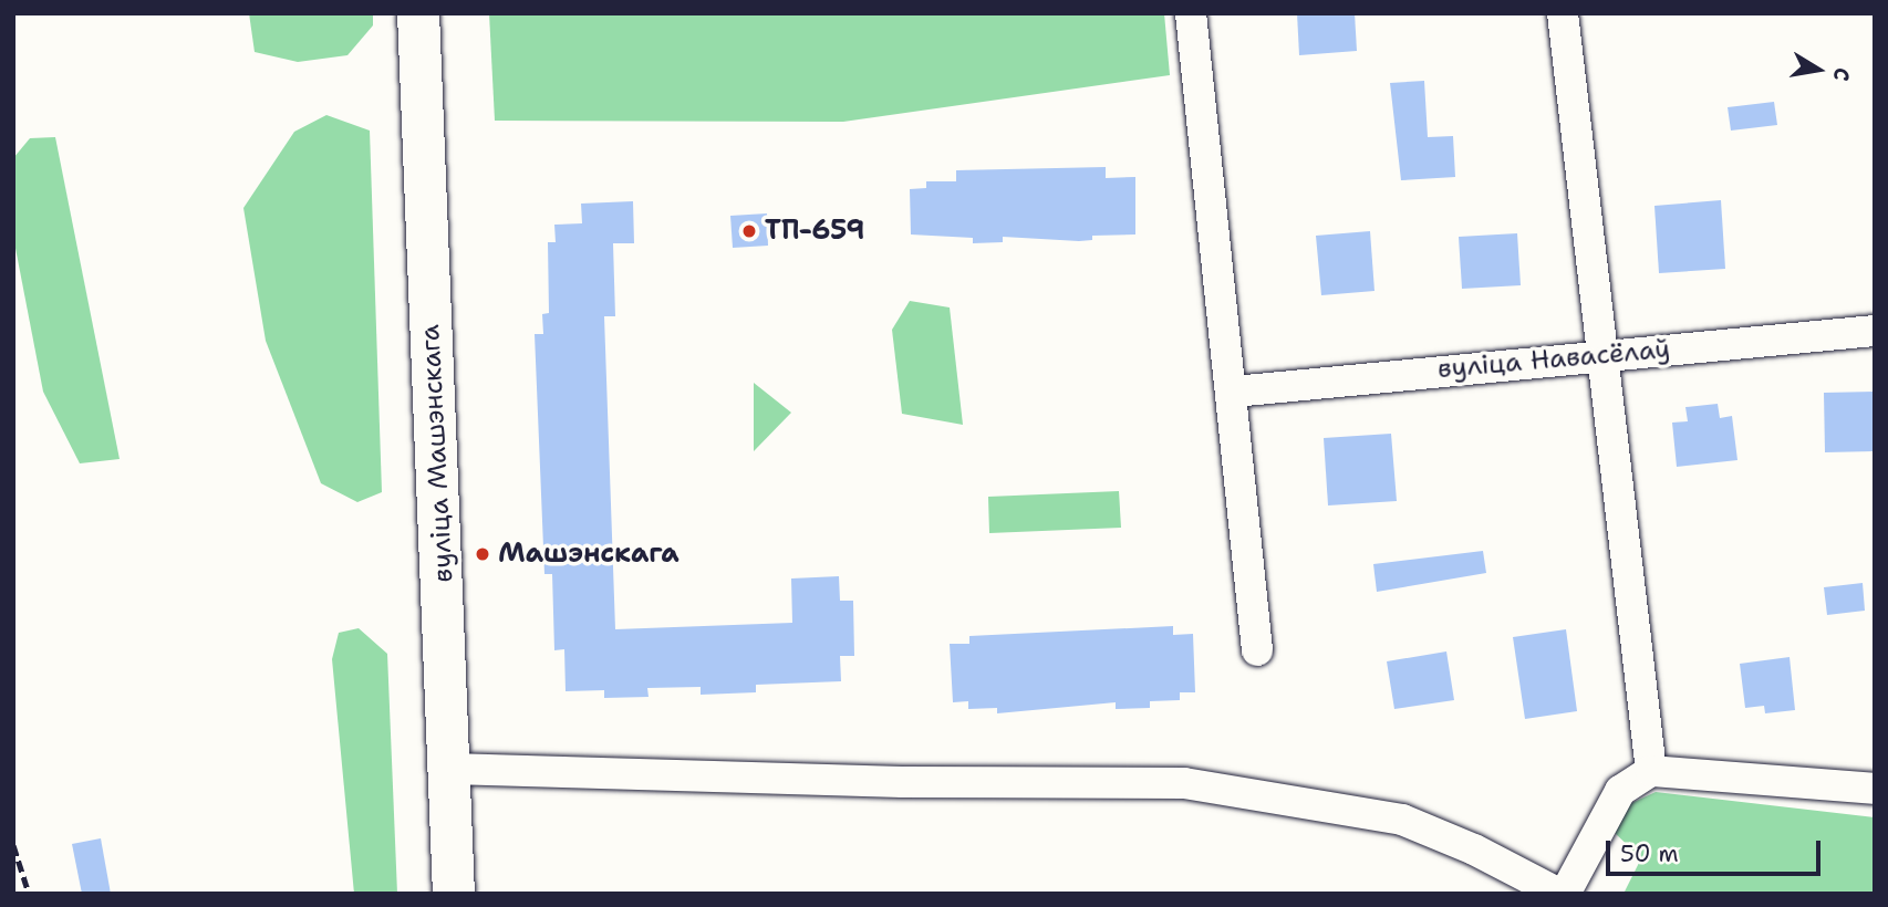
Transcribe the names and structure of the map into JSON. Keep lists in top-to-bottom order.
{
  "streets": {
    "main road": ["вуліца Машэнскага"],
    "street": ["вуліца Навасёлаў"]
  },
  "places": ["ТП-659", "Машэнскага"],
  "scale_bar": "50 m",
  "north": "right"
}
